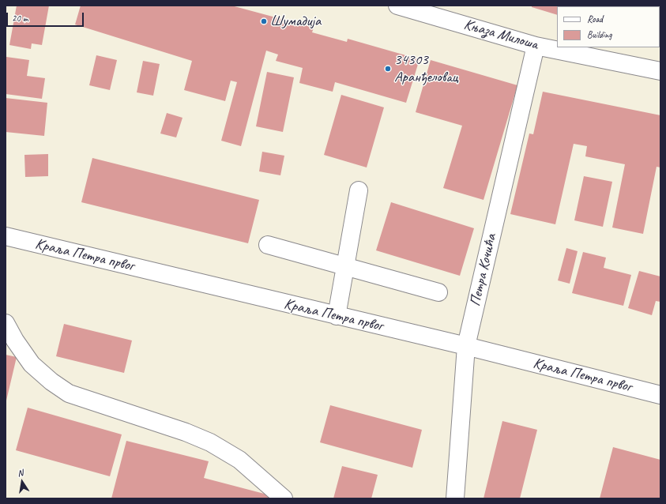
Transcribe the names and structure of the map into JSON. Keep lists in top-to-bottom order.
{
  "streets": {
    "street": ["Књаза Милоша", "Краља Петра првог", "Петра Кочића"]
  },
  "crossings": [
    ["Књаза Милоша", "Петра Кочића"],
    ["Краља Петра првог", "Петра Кочића"]
  ],
  "places": ["Шумадија", "34303 Аранђеловац"],
  "legend": ["Road", "Building"],
  "scale_bar": "20 m",
  "north": "top"
}
